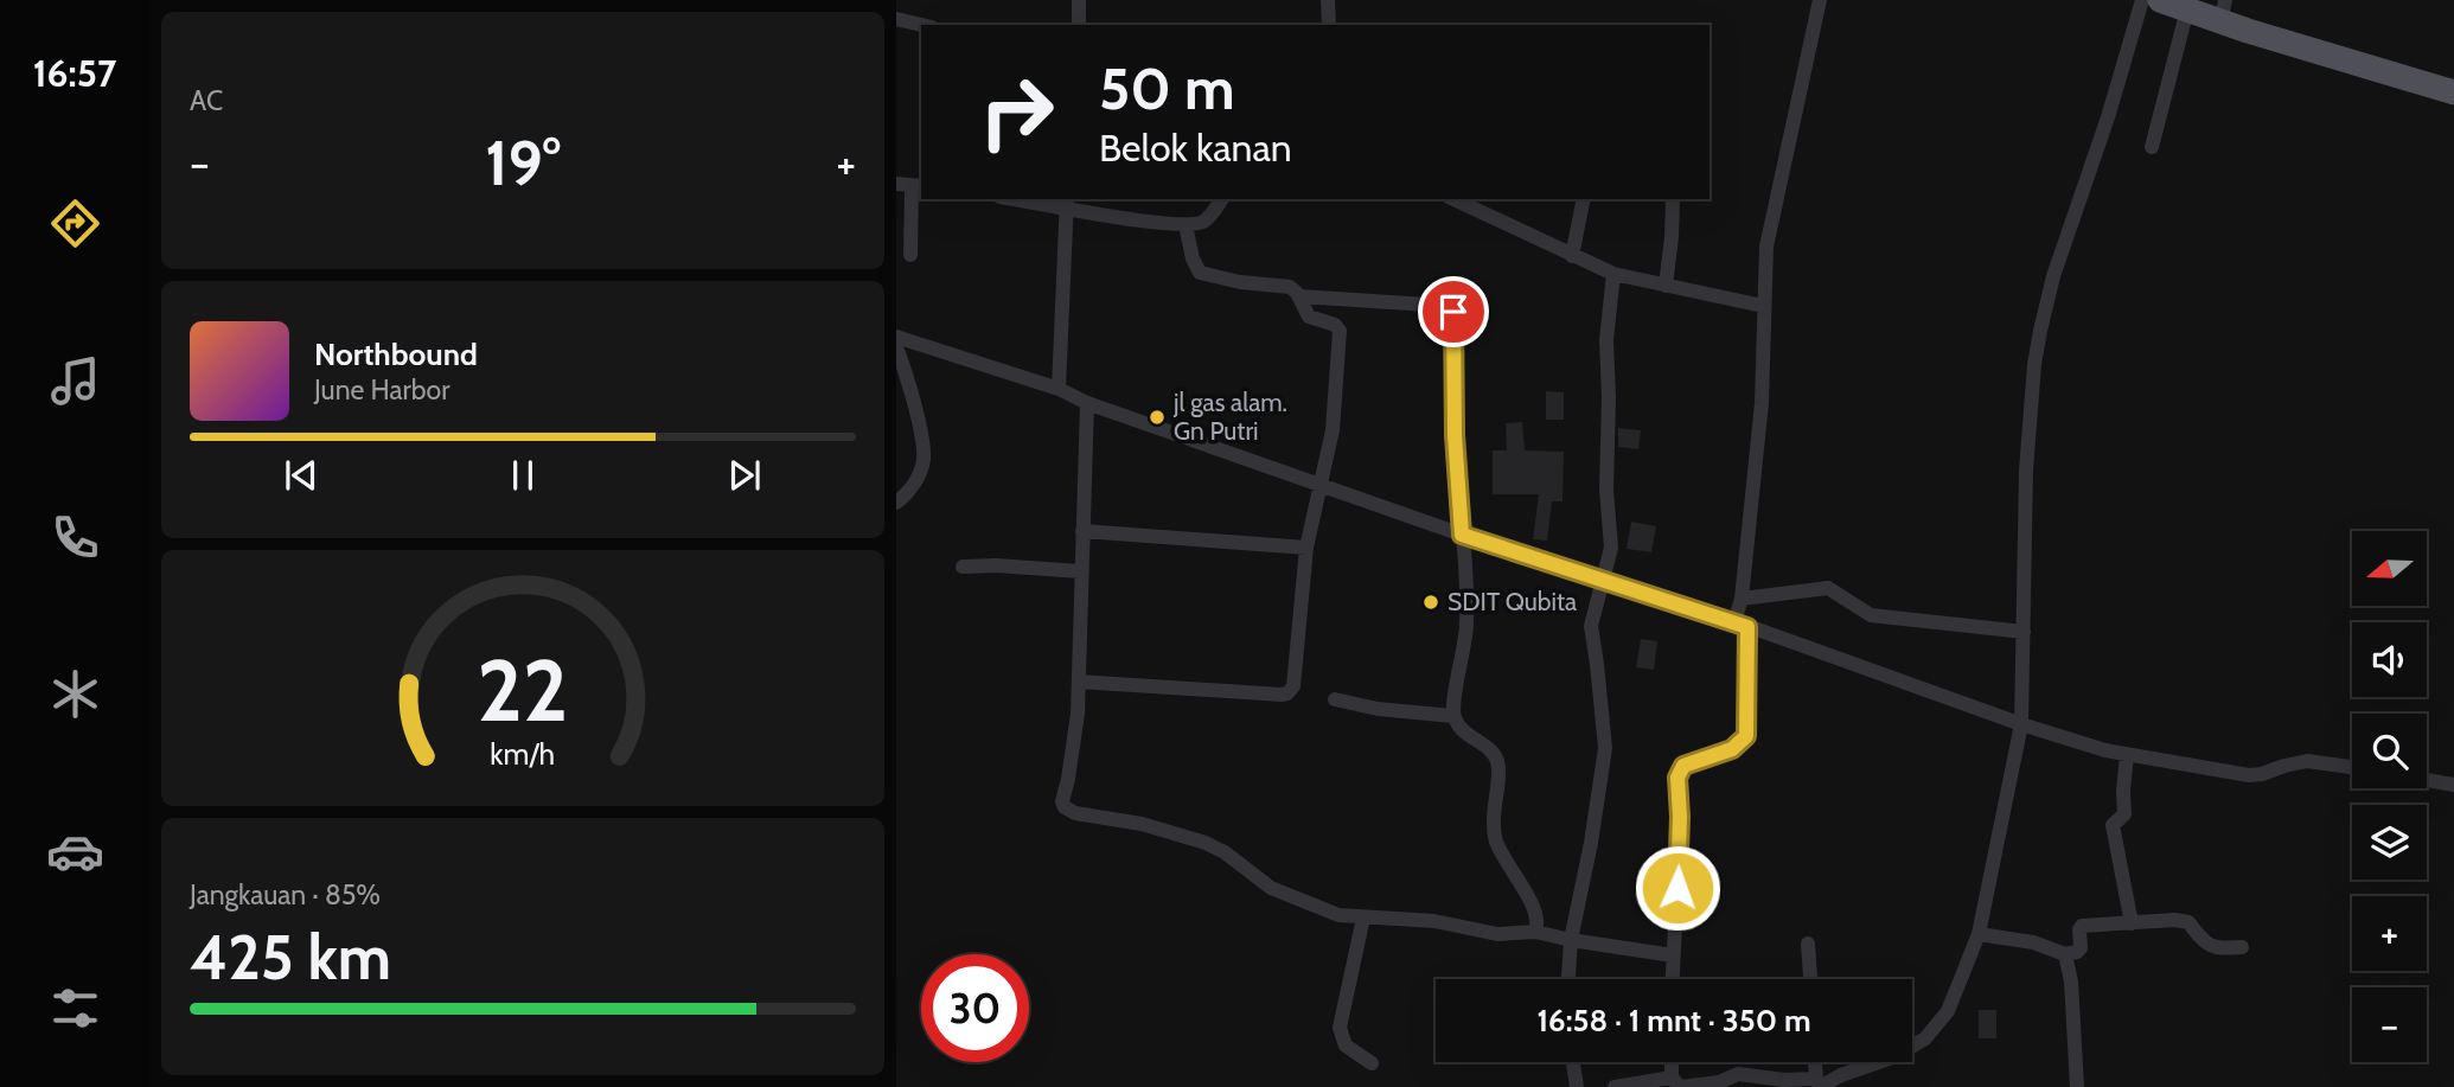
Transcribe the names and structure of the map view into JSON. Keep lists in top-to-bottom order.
{
  "places": ["jl gas alam. Gn Putri", "SDIT Qubita"],
  "north": "left",
  "page": {
    "tabs": "16:57",
    "tile": [
      "AC",
      ["Jangkauan · 85%", "425 km"]
    ],
    "turn": ["50 m", "Belok kanan"],
    "heat": ["−", "19°", "+"],
    "song": ["Northbound", "June Harbor"],
    "map_buttons": ["+", "−"],
    "limit": "30",
    "trip": "16:58 · 1 mnt · 350 m",
    "gauge": ["22", "km/h"]
  }
}
